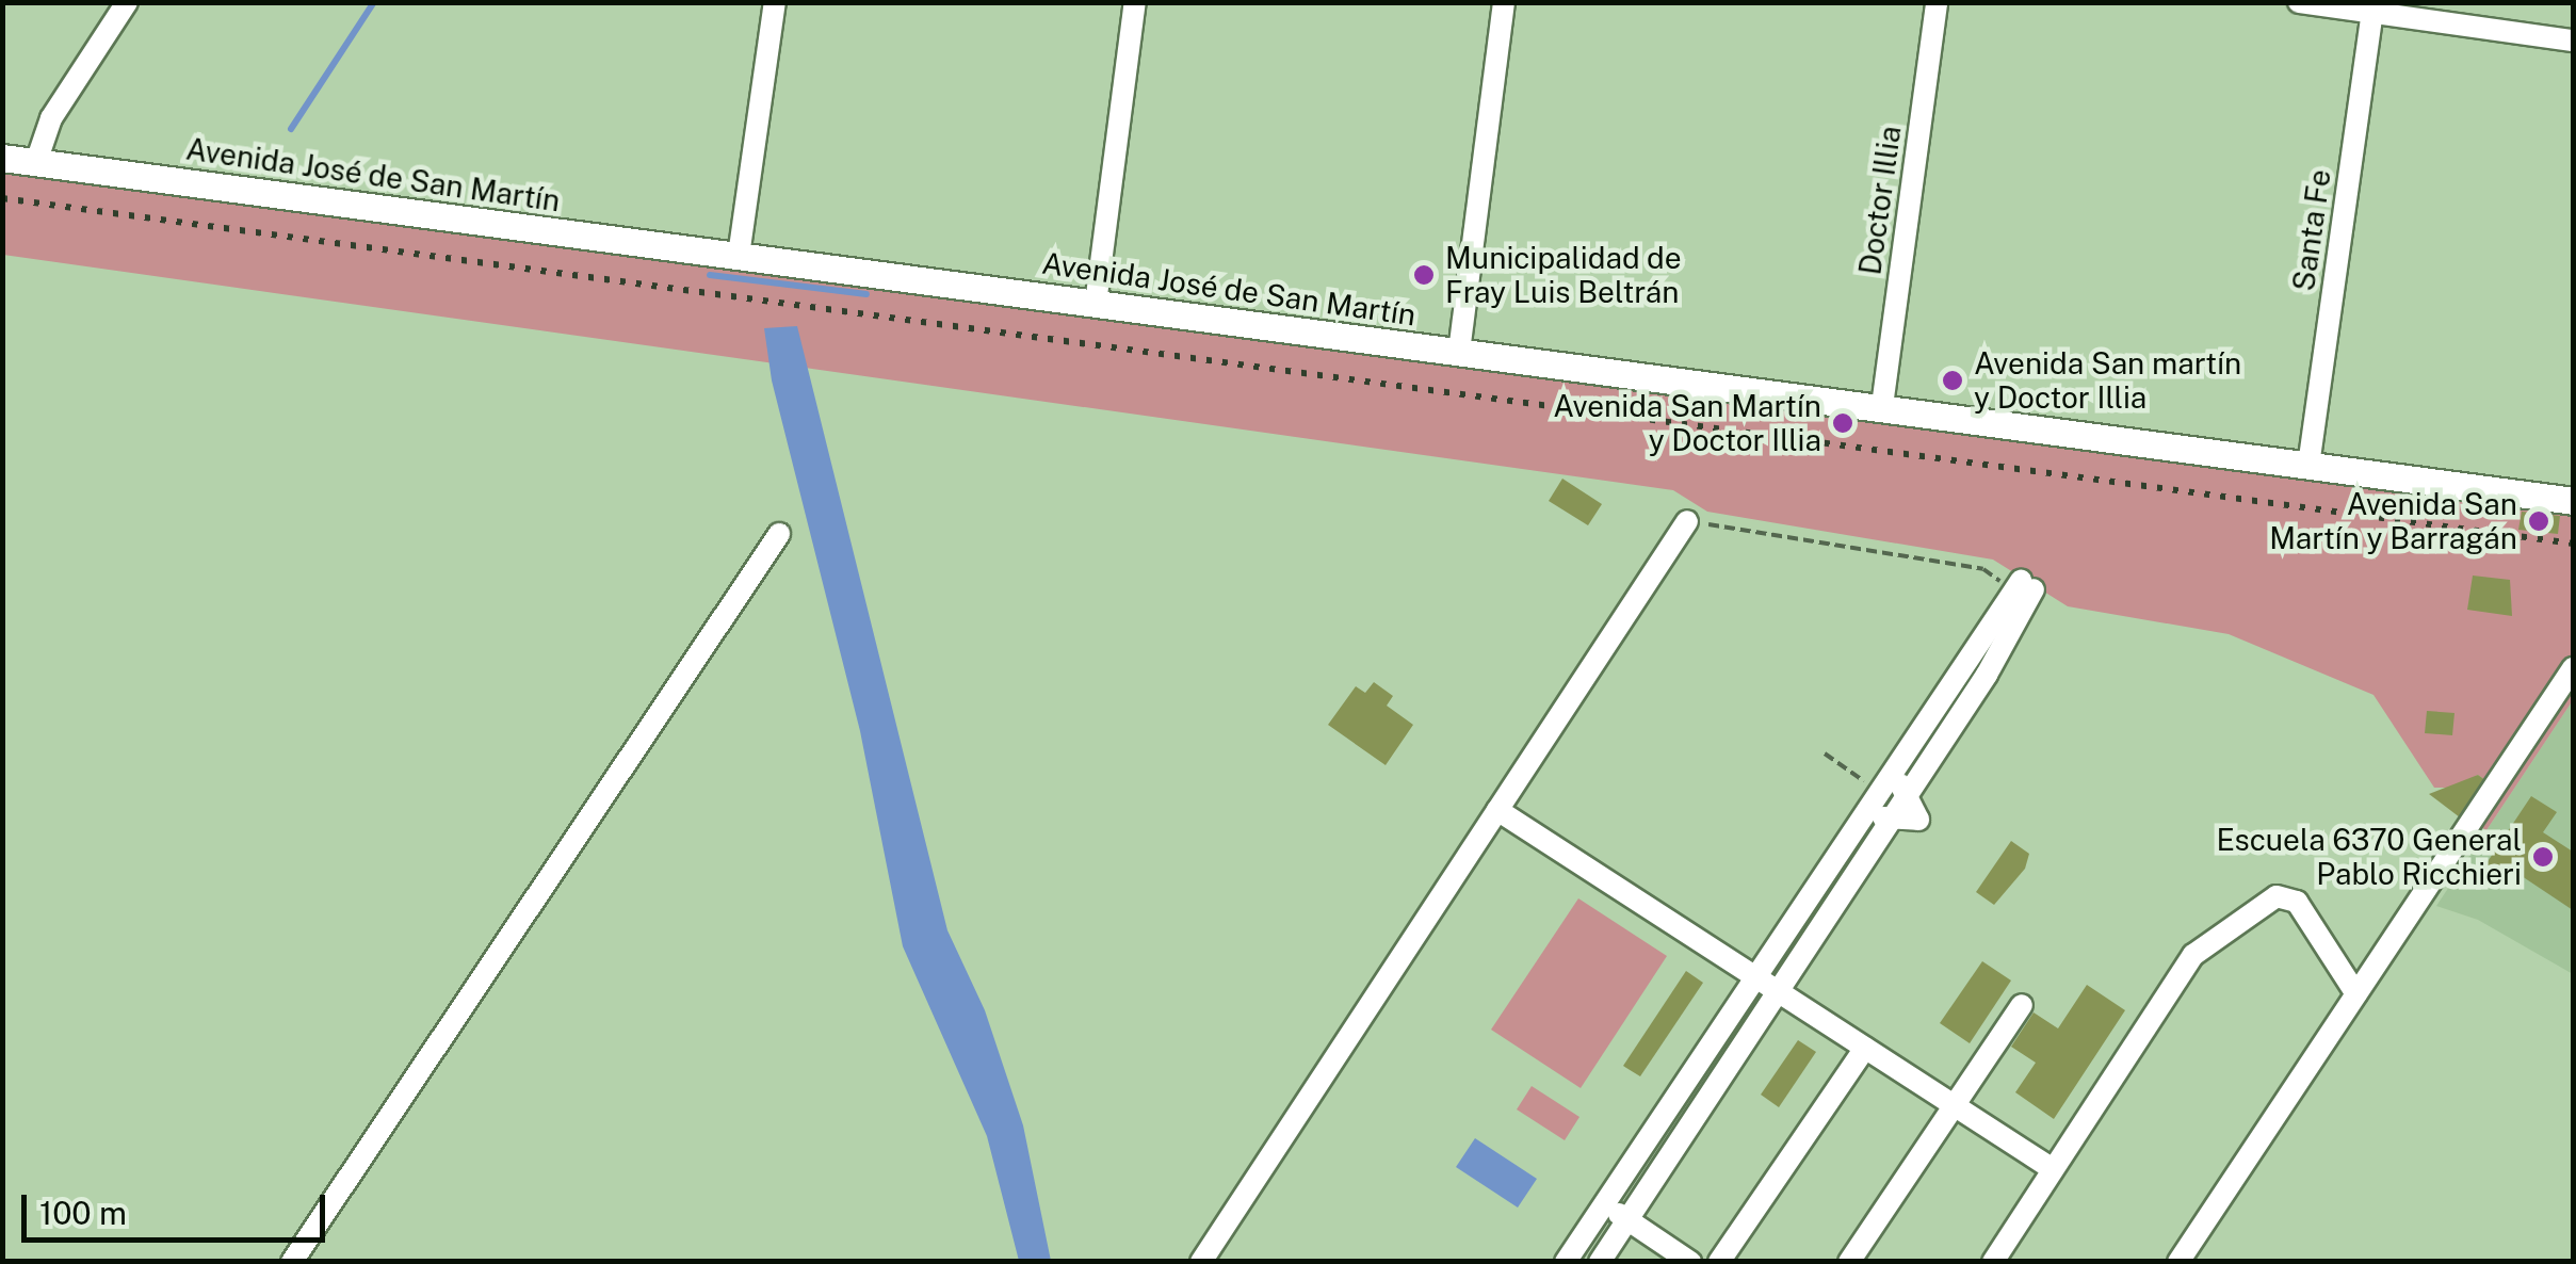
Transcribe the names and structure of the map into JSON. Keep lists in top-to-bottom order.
{
  "streets": {
    "main road": ["Avenida José de San Martín"],
    "street": ["Doctor Illia", "Santa Fe"]
  },
  "crossings": [
    ["Avenida José de San Martín", "Doctor Illia"],
    ["Avenida José de San Martín", "Santa Fe"]
  ],
  "places": [
    "Municipalidad de Fray Luis Beltrán",
    "Avenida San martín y Doctor Illia",
    "Avenida San Martín y Doctor Illia",
    "Avenida San Martín y Barragán",
    "Escuela 6370 General Pablo Ricchieri"
  ],
  "scale_bar": "100 m"
}
